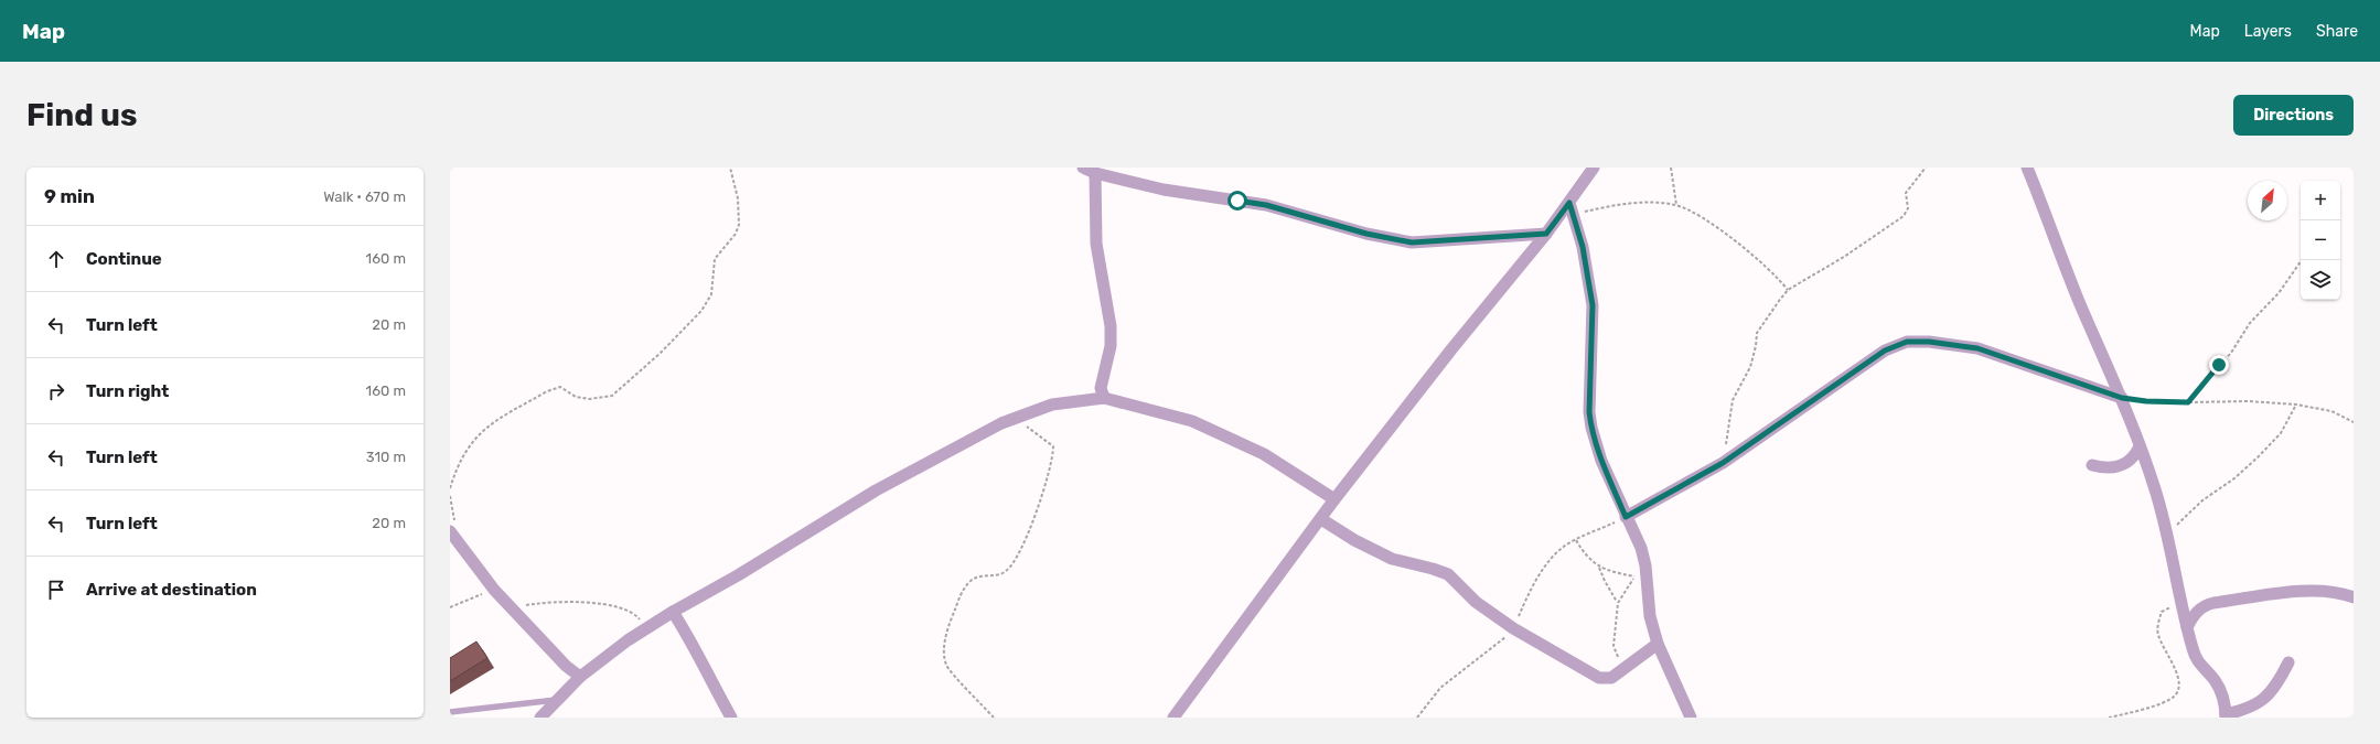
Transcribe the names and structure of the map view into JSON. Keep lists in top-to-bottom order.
{
  "north": "top right",
  "page": {
    "header": "Map",
    "nav": ["Map", "Layers", "Share"],
    "buttons": "Directions",
    "title": "Find us",
    "heading": ["9 min", "Walk · 670 m"],
    "map_buttons": ["+", "−"],
    "list": [
      ["Continue", "160 m"],
      ["Turn left", "20 m"],
      ["Turn right", "160 m"],
      ["Turn left", "310 m"],
      ["Turn left", "20 m"],
      "Arrive at destination"
    ]
  }
}
